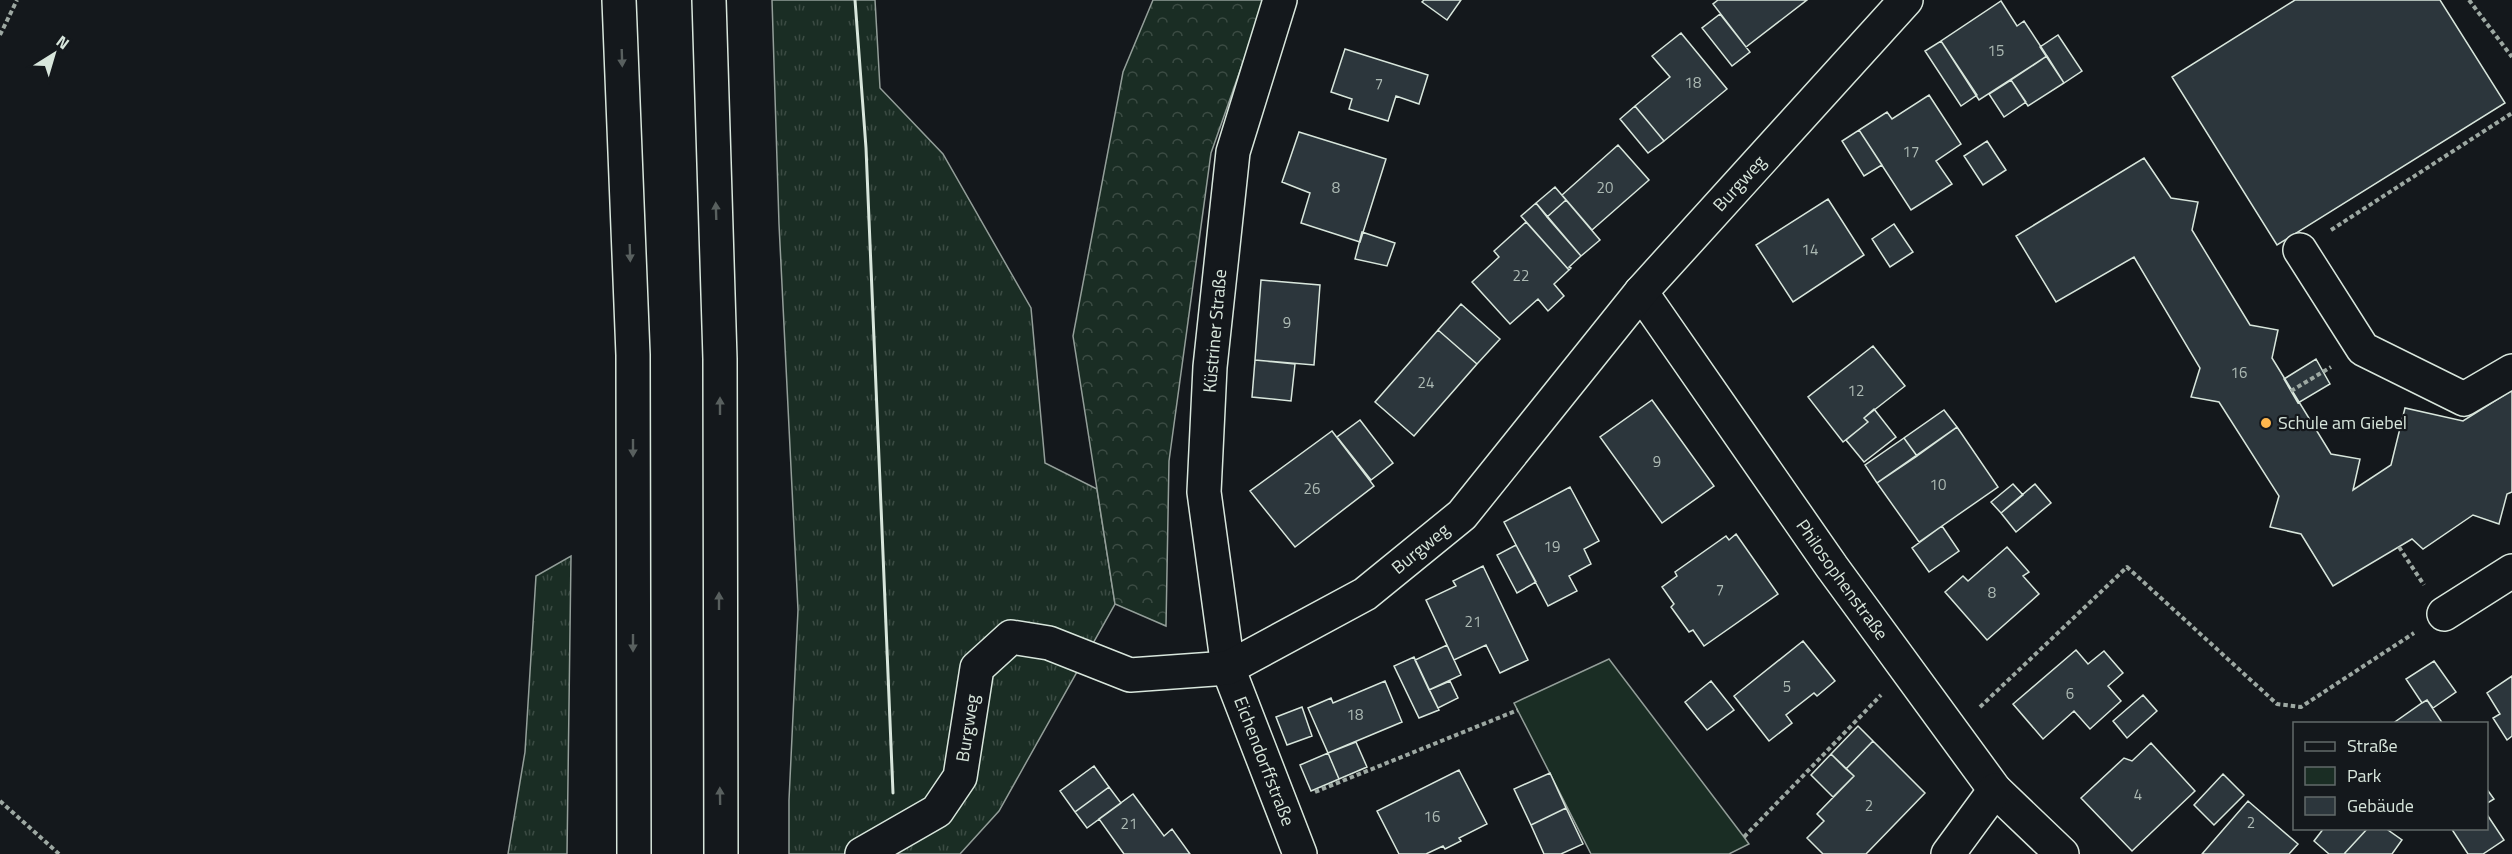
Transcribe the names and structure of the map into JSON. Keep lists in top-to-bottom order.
{
  "streets": {
    "main road": [
      "Burgweg",
      "Küstriner Straße",
      "Philosophenstraße",
      "Eichendorffstraße"
    ]
  },
  "crossings": [
    ["Burgweg", "Küstriner Straße"],
    ["Burgweg", "Philosophenstraße"],
    ["Burgweg", "Eichendorffstraße"],
    ["Küstriner Straße", "Eichendorffstraße"]
  ],
  "places": ["Schule am Giebel"],
  "house_numbers": [
    "15",
    "18",
    "7",
    "17",
    "8",
    "20",
    "14",
    "22",
    "9",
    "16",
    "24",
    "12",
    "9",
    "10",
    "26",
    "19",
    "7",
    "8",
    "21",
    "5",
    "6",
    "18",
    "4",
    "2",
    "16",
    "2",
    "21"
  ],
  "legend": ["Straße", "Park", "Gebäude"],
  "north": "top right"
}
